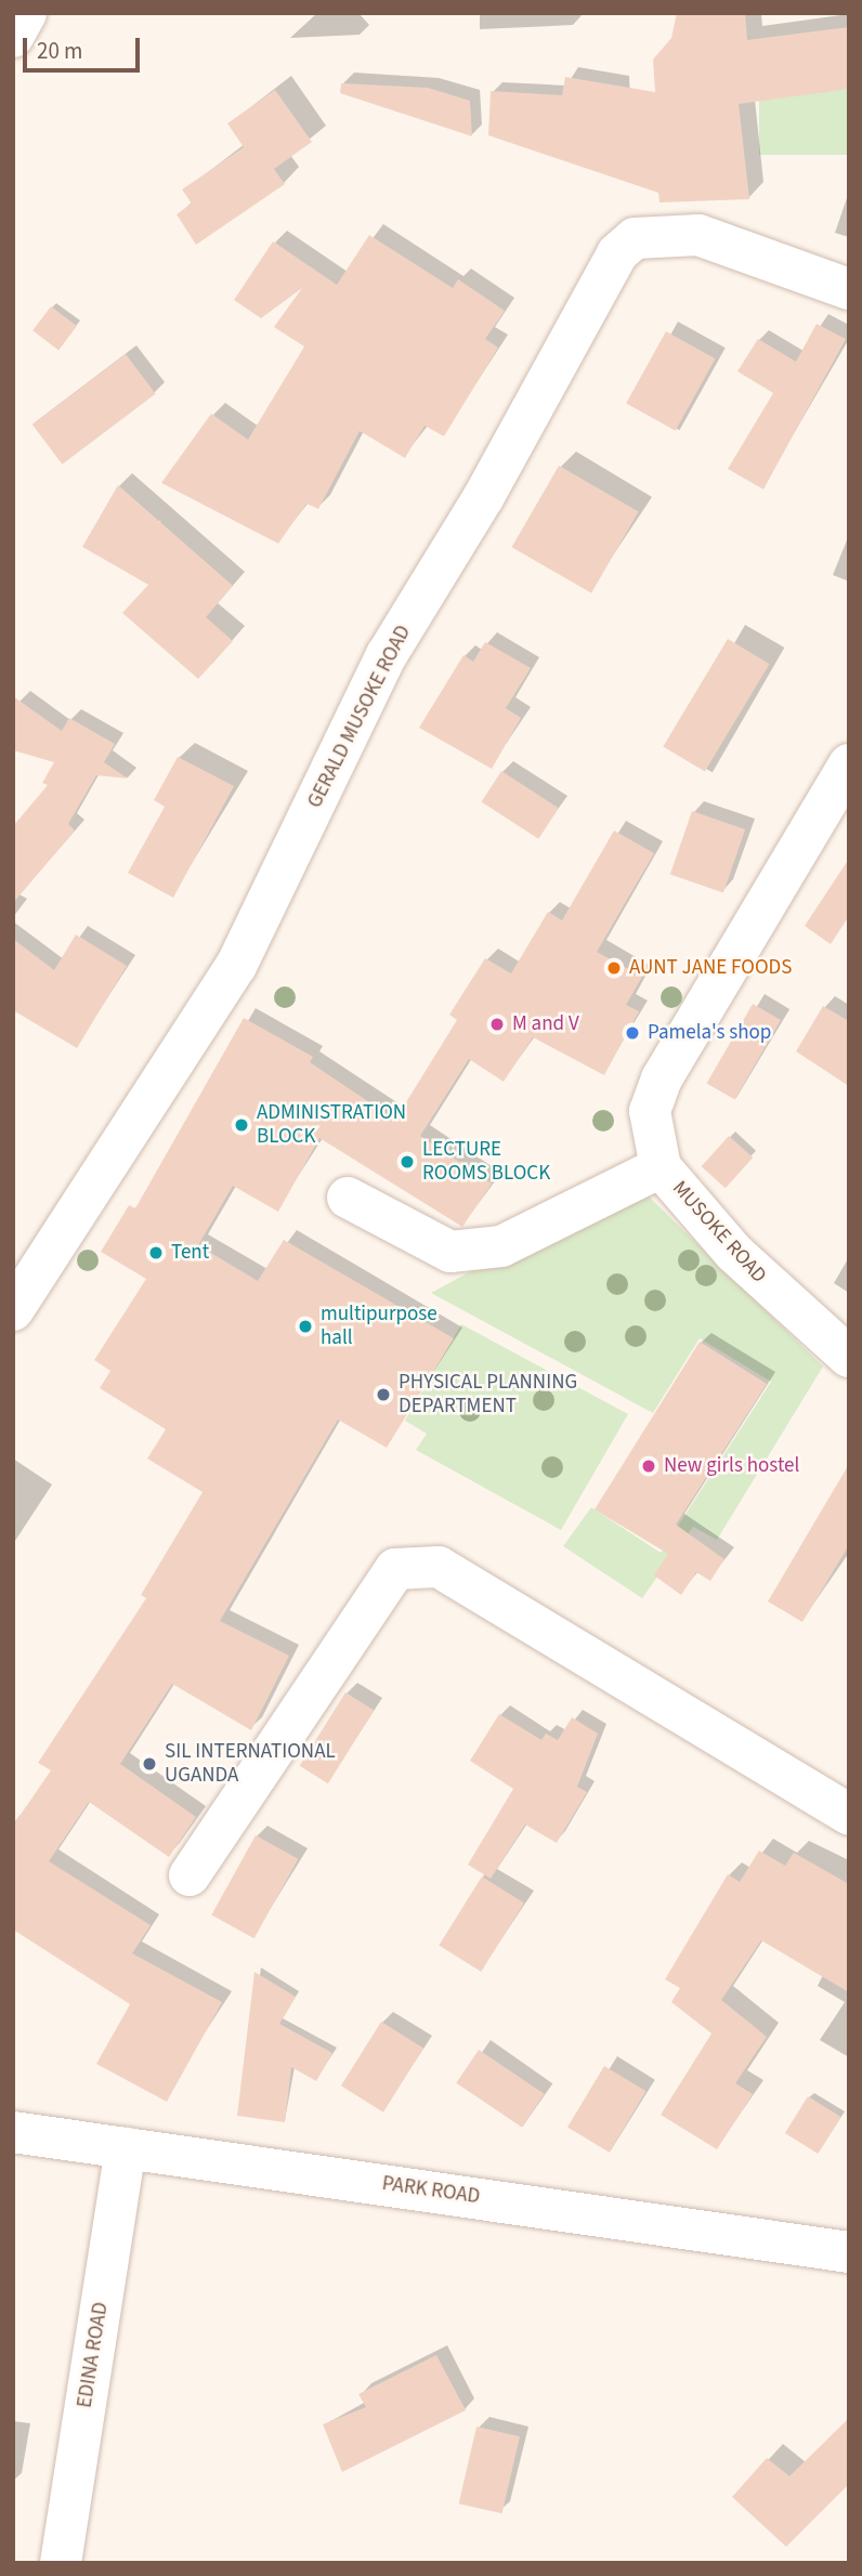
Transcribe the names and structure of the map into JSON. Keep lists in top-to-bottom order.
{
  "streets": {
    "street": [
      "GERALD MUSOKE ROAD",
      "MUSOKE ROAD",
      "PARK ROAD",
      "EDINA ROAD"
    ]
  },
  "crossings": [
    ["PARK ROAD", "EDINA ROAD"]
  ],
  "places": [
    "AUNT JANE FOODS",
    "M and V",
    "Pamela's shop",
    "ADMINISTRATION BLOCK",
    "LECTURE ROOMS BLOCK",
    "Tent",
    "multipurpose hall",
    "PHYSICAL PLANNING DEPARTMENT",
    "New girls hostel",
    "SIL INTERNATIONAL UGANDA"
  ],
  "scale_bar": "20 m"
}
